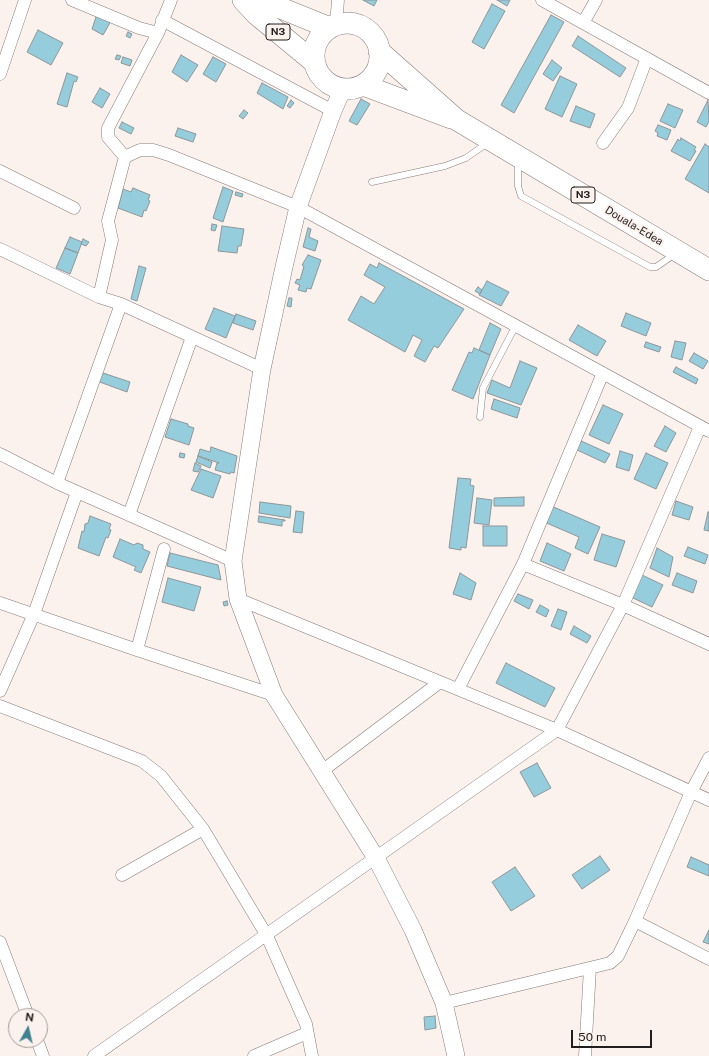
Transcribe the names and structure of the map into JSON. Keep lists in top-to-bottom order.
{
  "streets": {
    "highway": ["N3", "Douala-Edea"]
  },
  "crossings": [
    ["N3", "Douala-Edea"]
  ],
  "scale_bar": "50 m",
  "north": "top"
}
